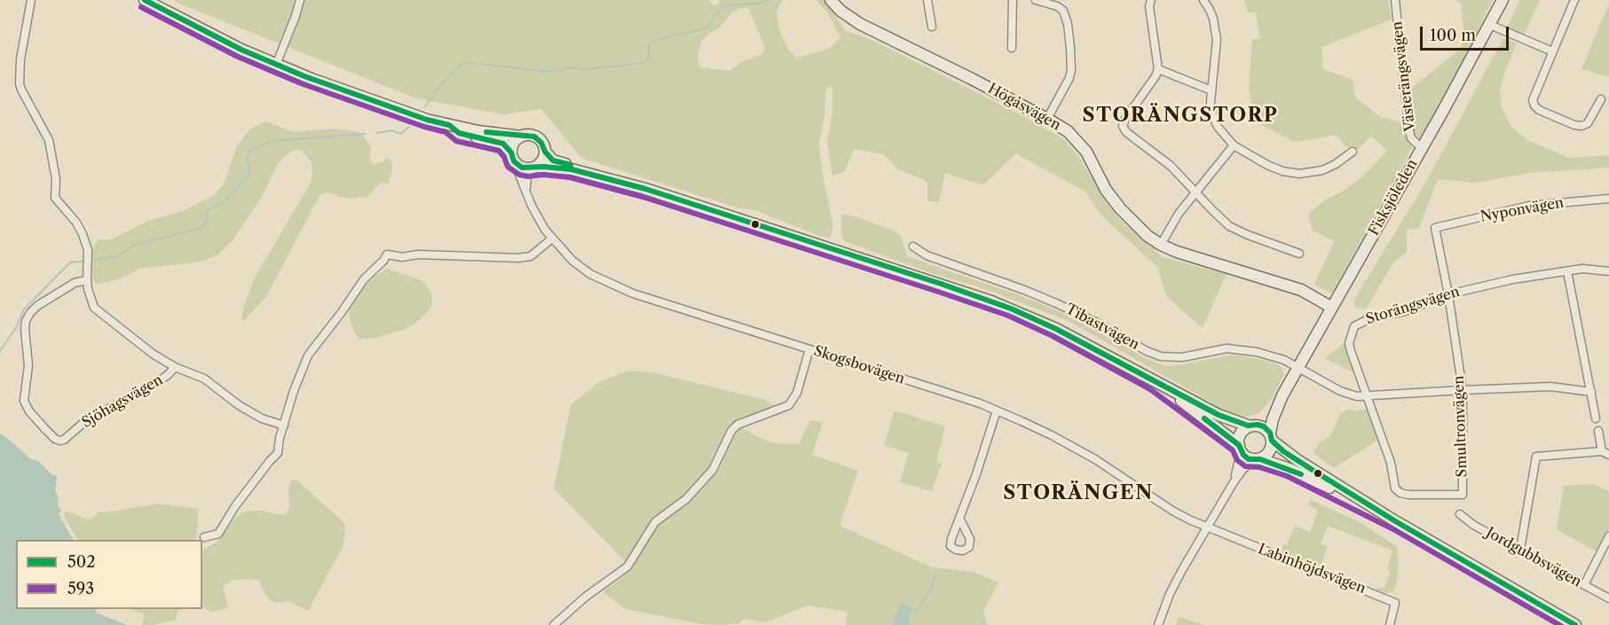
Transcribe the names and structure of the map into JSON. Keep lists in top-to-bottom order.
{
  "streets": {
    "main road": ["Högåsvägen", "Fisksjöleden"],
    "street": [
      "Västerängsvägen",
      "Nyponvägen",
      "Storängsvägen",
      "Tibastvägen",
      "Skogsbovägen",
      "Sjöhagsvägen",
      "Smultronvägen",
      "Jordgubbsvägen",
      "Labinhöjdsvägen"
    ]
  },
  "crossings": [
    ["Västerängsvägen", "Fisksjöleden"],
    ["Högåsvägen", "Fisksjöleden"],
    ["Fisksjöleden", "Tibastvägen"],
    ["Nyponvägen", "Smultronvägen"],
    ["Storängsvägen", "Tibastvägen"],
    ["Storängsvägen", "Smultronvägen"],
    ["Tibastvägen", "Smultronvägen"],
    ["Skogsbovägen", "Labinhöjdsvägen"]
  ],
  "districts": ["STORÄNGSTORP", "STORÄNGEN"],
  "lines": ["transit line 502", "transit line 593"],
  "legend": ["502", "593"],
  "scale_bar": "100 m"
}
